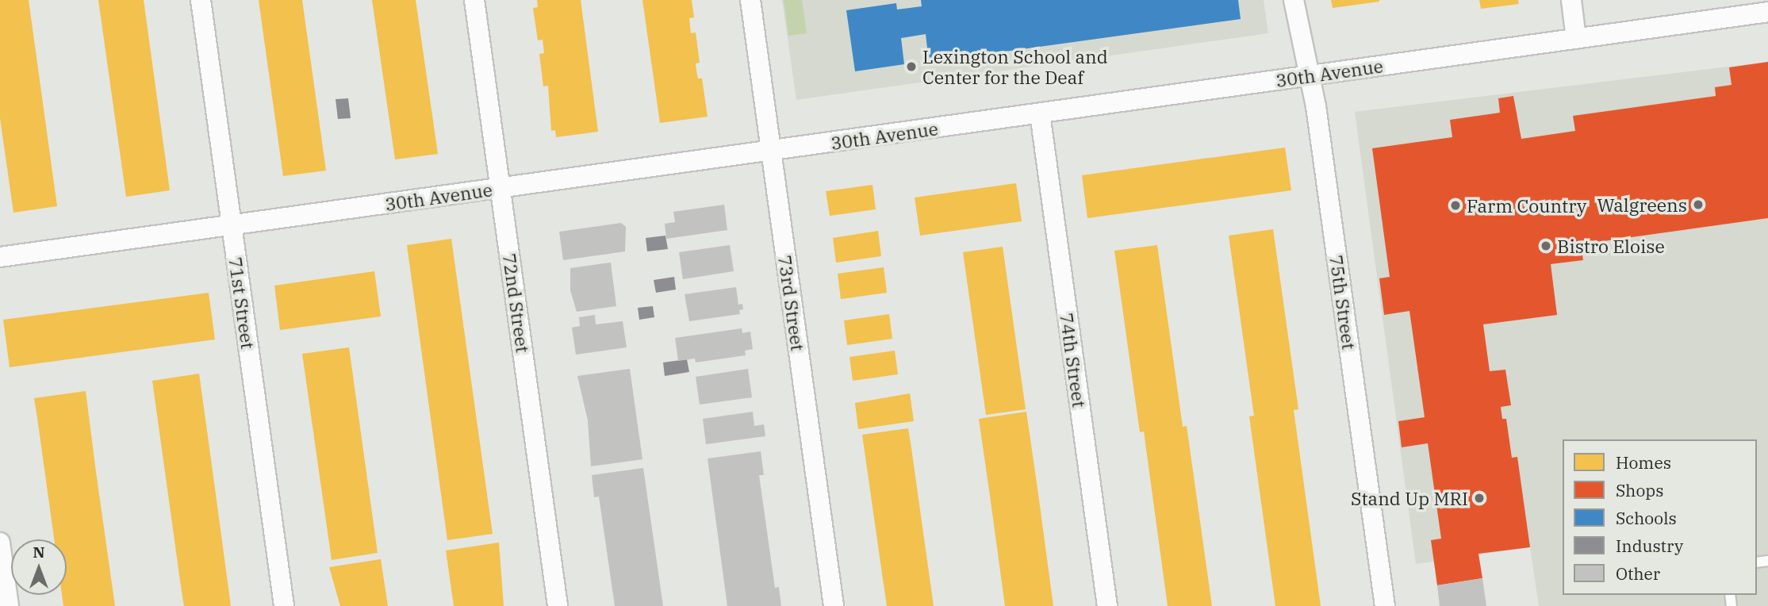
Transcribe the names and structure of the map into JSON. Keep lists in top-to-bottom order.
{
  "streets": {
    "street": [
      "30th Avenue",
      "75th Street",
      "71st Street",
      "72nd Street",
      "73rd Street",
      "74th Street"
    ]
  },
  "crossings": [
    ["30th Avenue", "75th Street"],
    ["30th Avenue", "71st Street"],
    ["30th Avenue", "72nd Street"],
    ["30th Avenue", "73rd Street"],
    ["30th Avenue", "74th Street"]
  ],
  "places": [
    "Lexington School and Center for the Deaf",
    "Walgreens",
    "Farm Country",
    "Bistro Eloise",
    "Stand Up MRI"
  ],
  "legend": [
    "Homes",
    "Shops",
    "Schools",
    "Industry",
    "Other"
  ],
  "north": "top"
}
